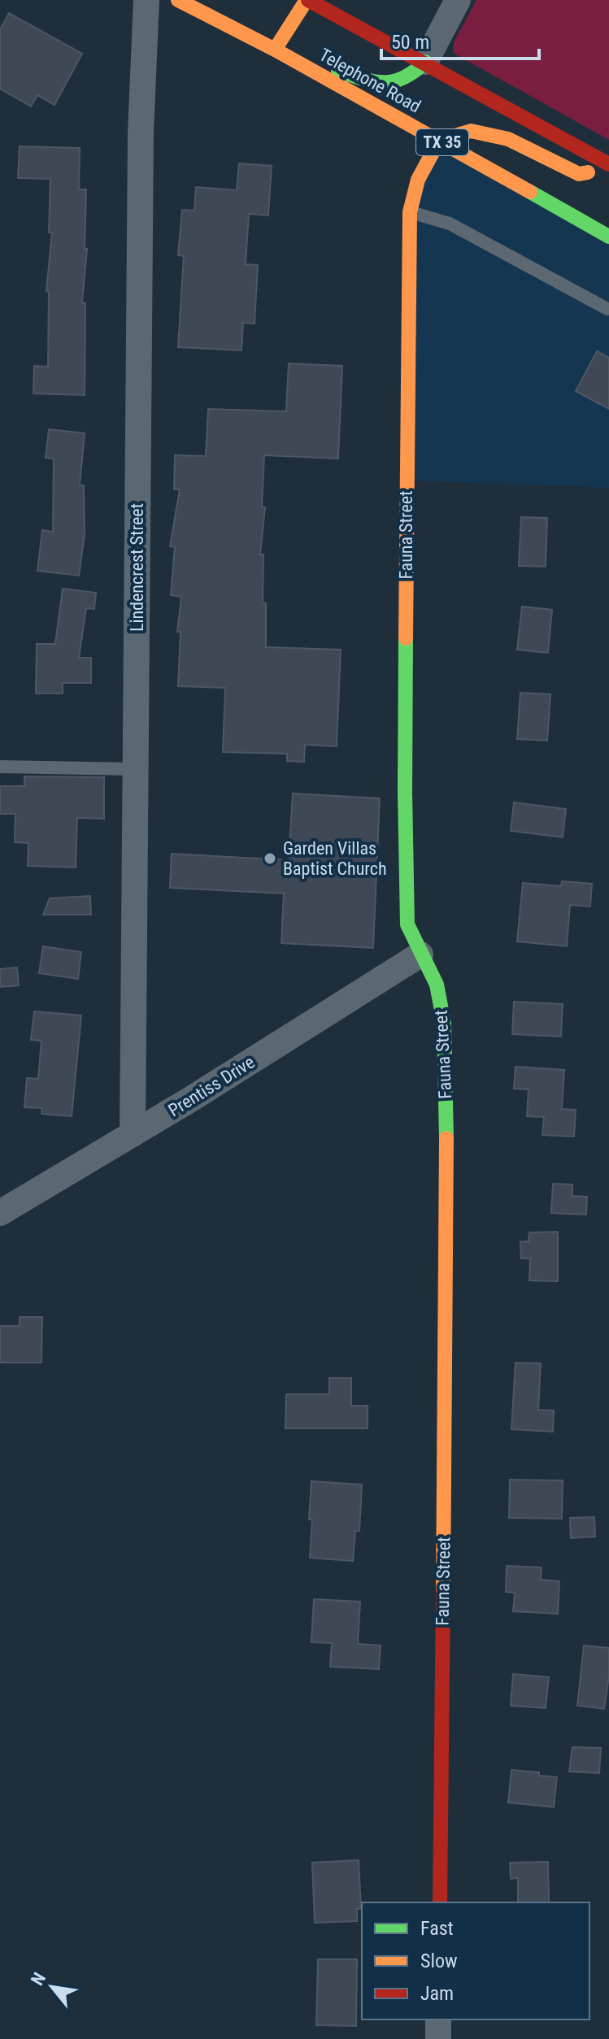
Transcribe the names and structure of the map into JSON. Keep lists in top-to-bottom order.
{
  "streets": {
    "street": [
      "Telephone Road",
      "TX 35",
      "Fauna Street",
      "Lindencrest Street",
      "Prentiss Drive"
    ]
  },
  "crossings": [
    ["Telephone Road", "Fauna Street"],
    ["Fauna Street", "Prentiss Drive"],
    ["Lindencrest Street", "Prentiss Drive"]
  ],
  "places": ["Garden Villas Baptist Church"],
  "legend": ["Fast", "Slow", "Jam"],
  "scale_bar": "50 m",
  "north": "top left"
}
